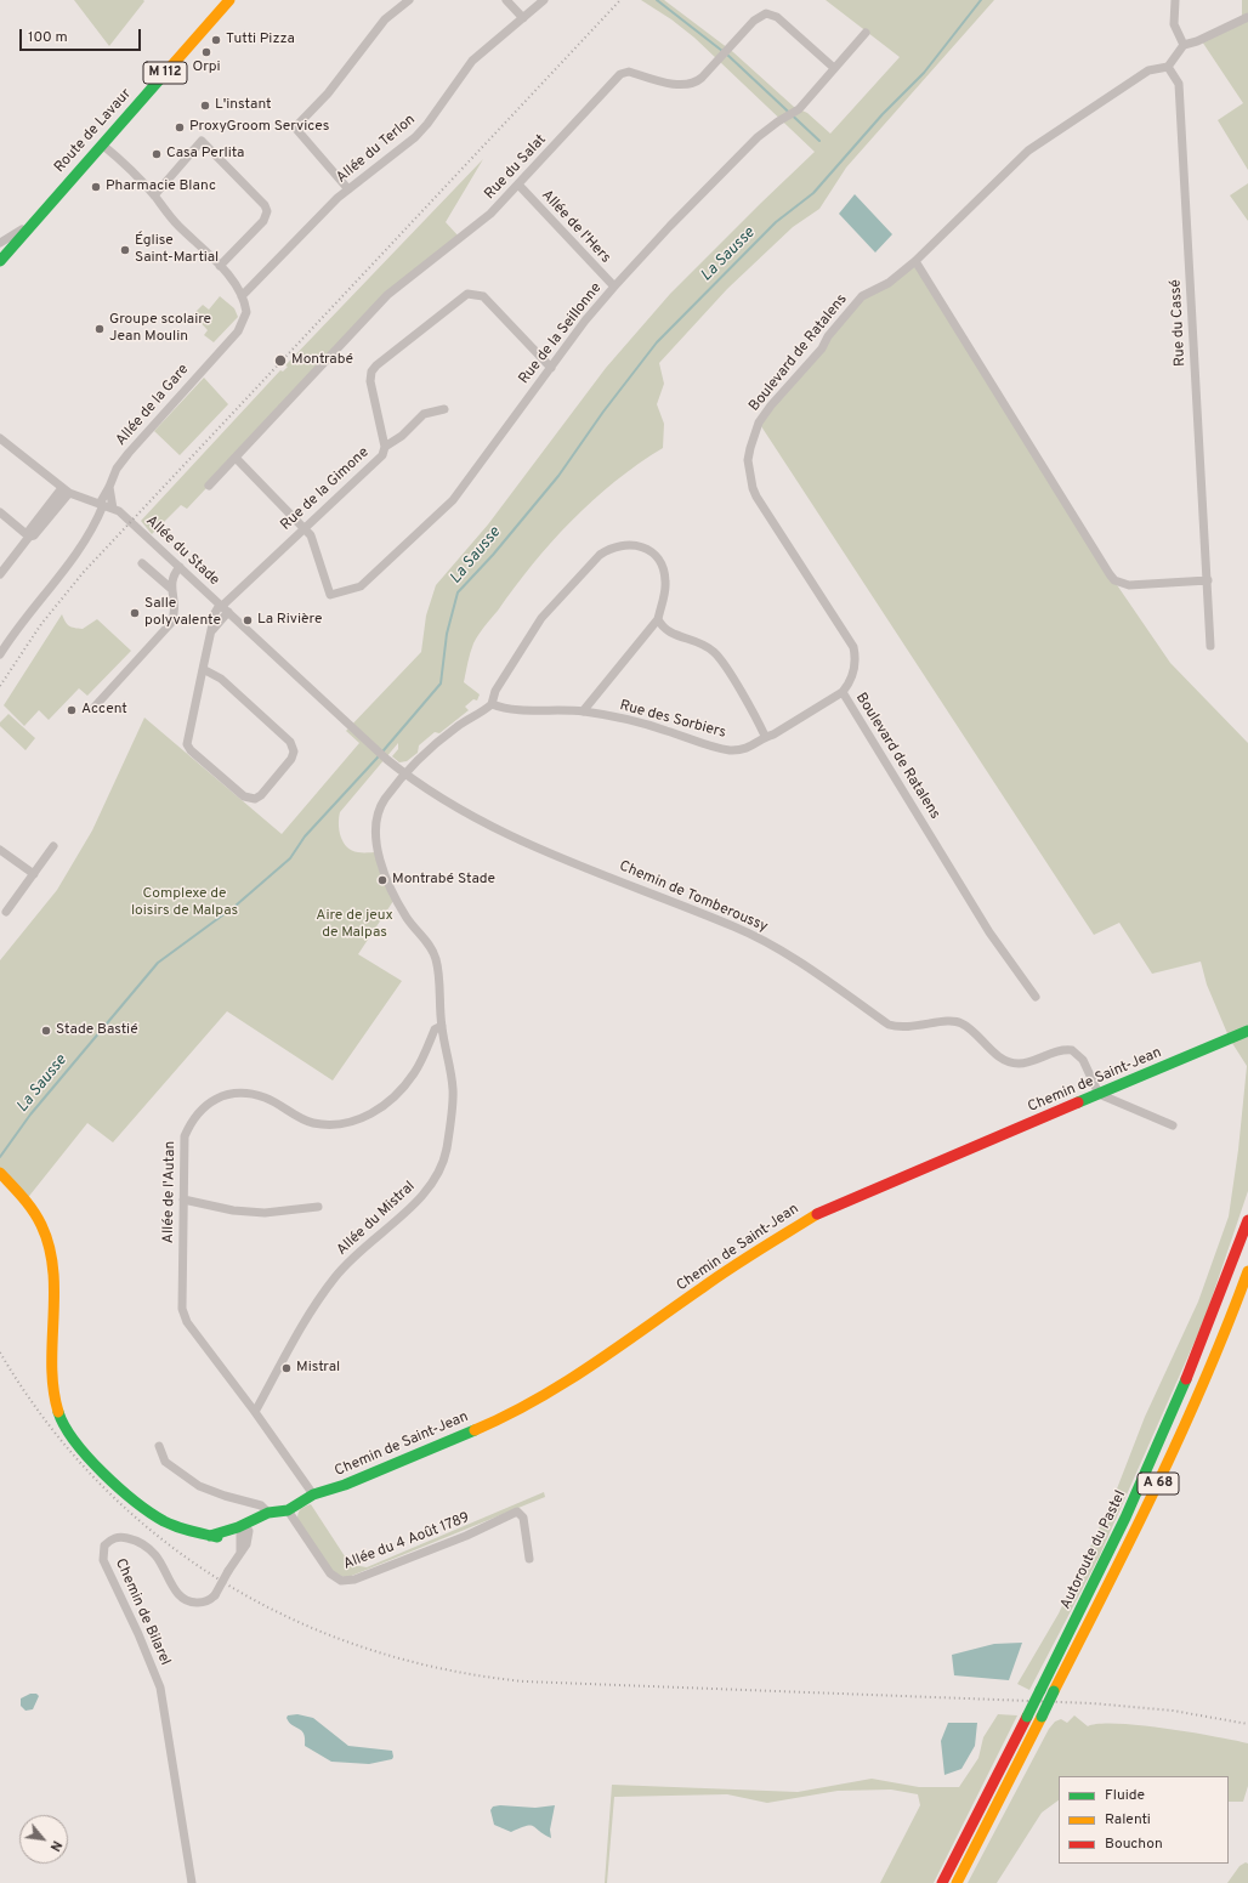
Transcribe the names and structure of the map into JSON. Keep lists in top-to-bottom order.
{
  "streets": {
    "main road": [
      "M 112",
      "Route de Lavaur",
      "Chemin de Saint-Jean",
      "A 68",
      "Autoroute du Pastel"
    ],
    "street": [
      "Allée du Terlon",
      "Rue du Salat",
      "Allée de l'Hers",
      "Rue du Cassé",
      "Rue de la Seillonne",
      "Boulevard de Ratalens",
      "Allée de la Gare",
      "Rue de la Gimone",
      "Allée du Stade",
      "Rue des Sorbiers",
      "Chemin de Tomberoussy",
      "Allée de l'Autan",
      "Allée du Mistral",
      "Allée du 4 Août 1789",
      "Chemin de Bilarel"
    ]
  },
  "crossings": [
    ["Allée du Terlon", "Allée de la Gare"],
    ["Rue du Salat", "Allée de l'Hers"],
    ["Rue du Salat", "Rue de la Seillonne"],
    ["Allée de l'Hers", "Rue de la Seillonne"],
    ["Rue du Cassé", "Boulevard de Ratalens"],
    ["Rue de la Seillonne", "Rue de la Gimone"],
    ["Boulevard de Ratalens", "Rue des Sorbiers"],
    ["Allée de la Gare", "Allée du Stade"],
    ["Rue de la Gimone", "Allée du Stade"],
    ["Allée du Stade", "Chemin de Tomberoussy"],
    ["Chemin de Tomberoussy", "Chemin de Saint-Jean"],
    ["Chemin de Saint-Jean", "Allée de l'Autan"],
    ["Chemin de Saint-Jean", "Allée du 4 Août 1789"],
    ["Allée de l'Autan", "Allée du Mistral"]
  ],
  "water": ["La Sausse"],
  "parks": ["Complexe de loisirs de Malpas", "Aire de jeux de Malpas"],
  "places": [
    "Tutti Pizza",
    "Orpi",
    "L'instant",
    "ProxyGroom Services",
    "Casa Perlita",
    "Pharmacie Blanc",
    "Église Saint-Martial",
    "Groupe scolaire Jean Moulin",
    "Montrabé",
    "Salle polyvalente",
    "La Rivière",
    "Accent",
    "Montrabé Stade",
    "Stade Bastié",
    "Mistral"
  ],
  "legend": ["Fluide", "Ralenti", "Bouchon"],
  "scale_bar": "100 m",
  "north": "bottom right"
}
